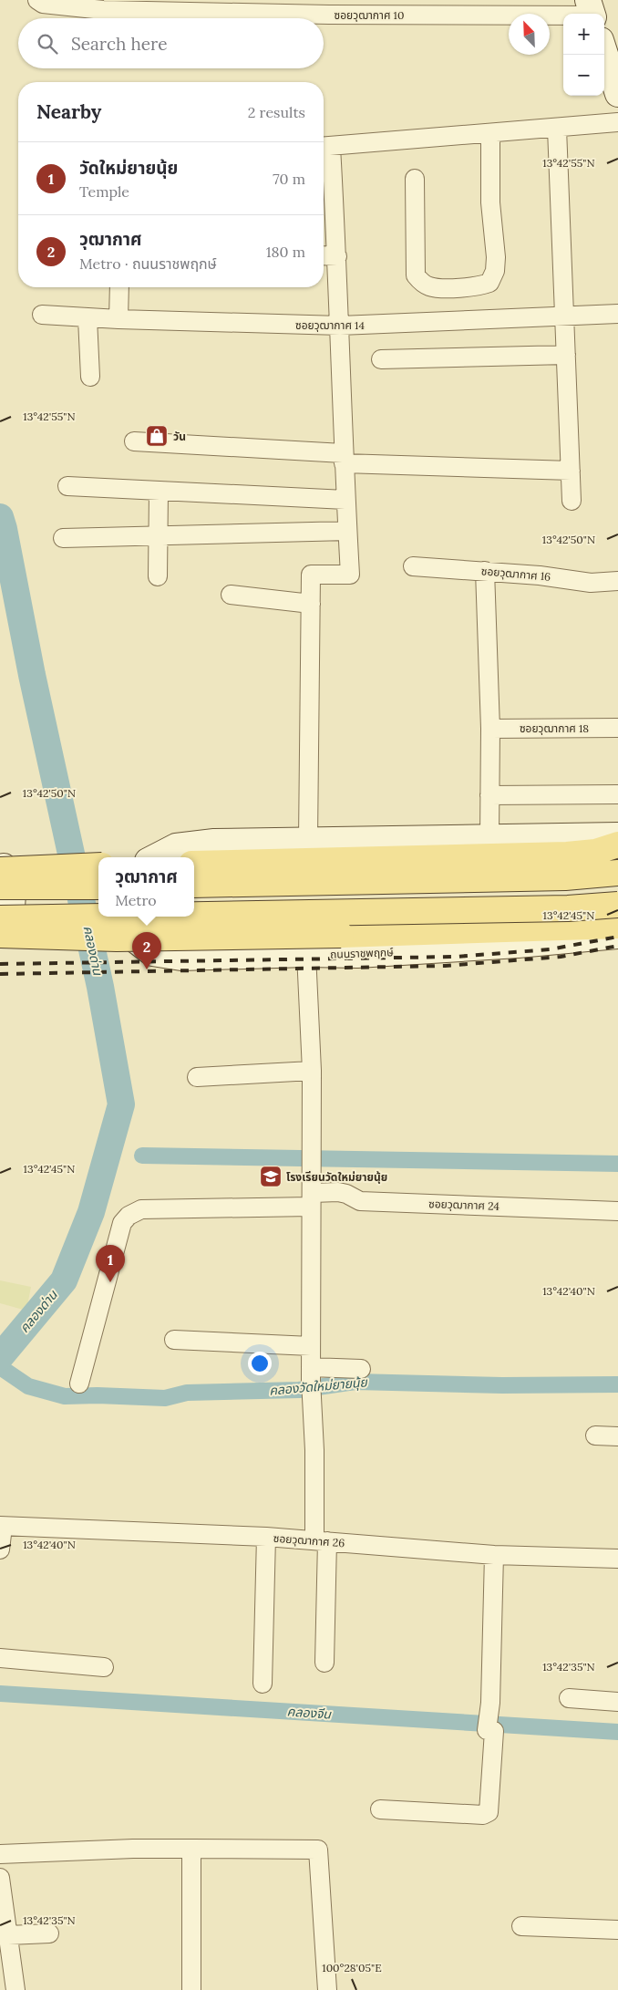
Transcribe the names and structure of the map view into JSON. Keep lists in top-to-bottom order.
{
  "streets": {
    "main road": ["ถนนราชพฤกษ์"],
    "street": [
      "ซอยวุฒากาศ 10",
      "ซอยวุฒากาศ 14",
      "ซอยวุฒากาศ 16",
      "ซอยวุฒากาศ 18",
      "ซอยวุฒากาศ 24",
      "ซอยวุฒากาศ 26"
    ]
  },
  "water": ["คลองด่าน", "คลองวัดใหม่ยายนุ้ย", "คลองจีน"],
  "places": {
    "shop": ["วัน"],
    "school or university": ["โรงเรียนวัดใหม่ยายนุ้ย"]
  },
  "north": "top left",
  "page": {
    "map_buttons": ["+", "−"],
    "search": "Search here",
    "heading": ["Nearby", "2 results"],
    "list": [
      {
        "mark": "1",
        "name": "วัดใหม่ยายนุ้ย",
        "note": "Temple",
        "value": "70 m"
      },
      {
        "mark": "2",
        "name": "วุฒากาศ",
        "note": "Metro · ถนนราชพฤกษ์",
        "value": "180 m"
      }
    ],
    "popup": ["วุฒากาศ", "Metro"],
    "pins": ["2", "1"]
  },
  "coordinates": [
    "13°42'55\"N",
    "13°42'50\"N",
    "13°42'45\"N",
    "13°42'40\"N",
    "13°42'35\"N",
    "100°28'05\"E"
  ]
}
